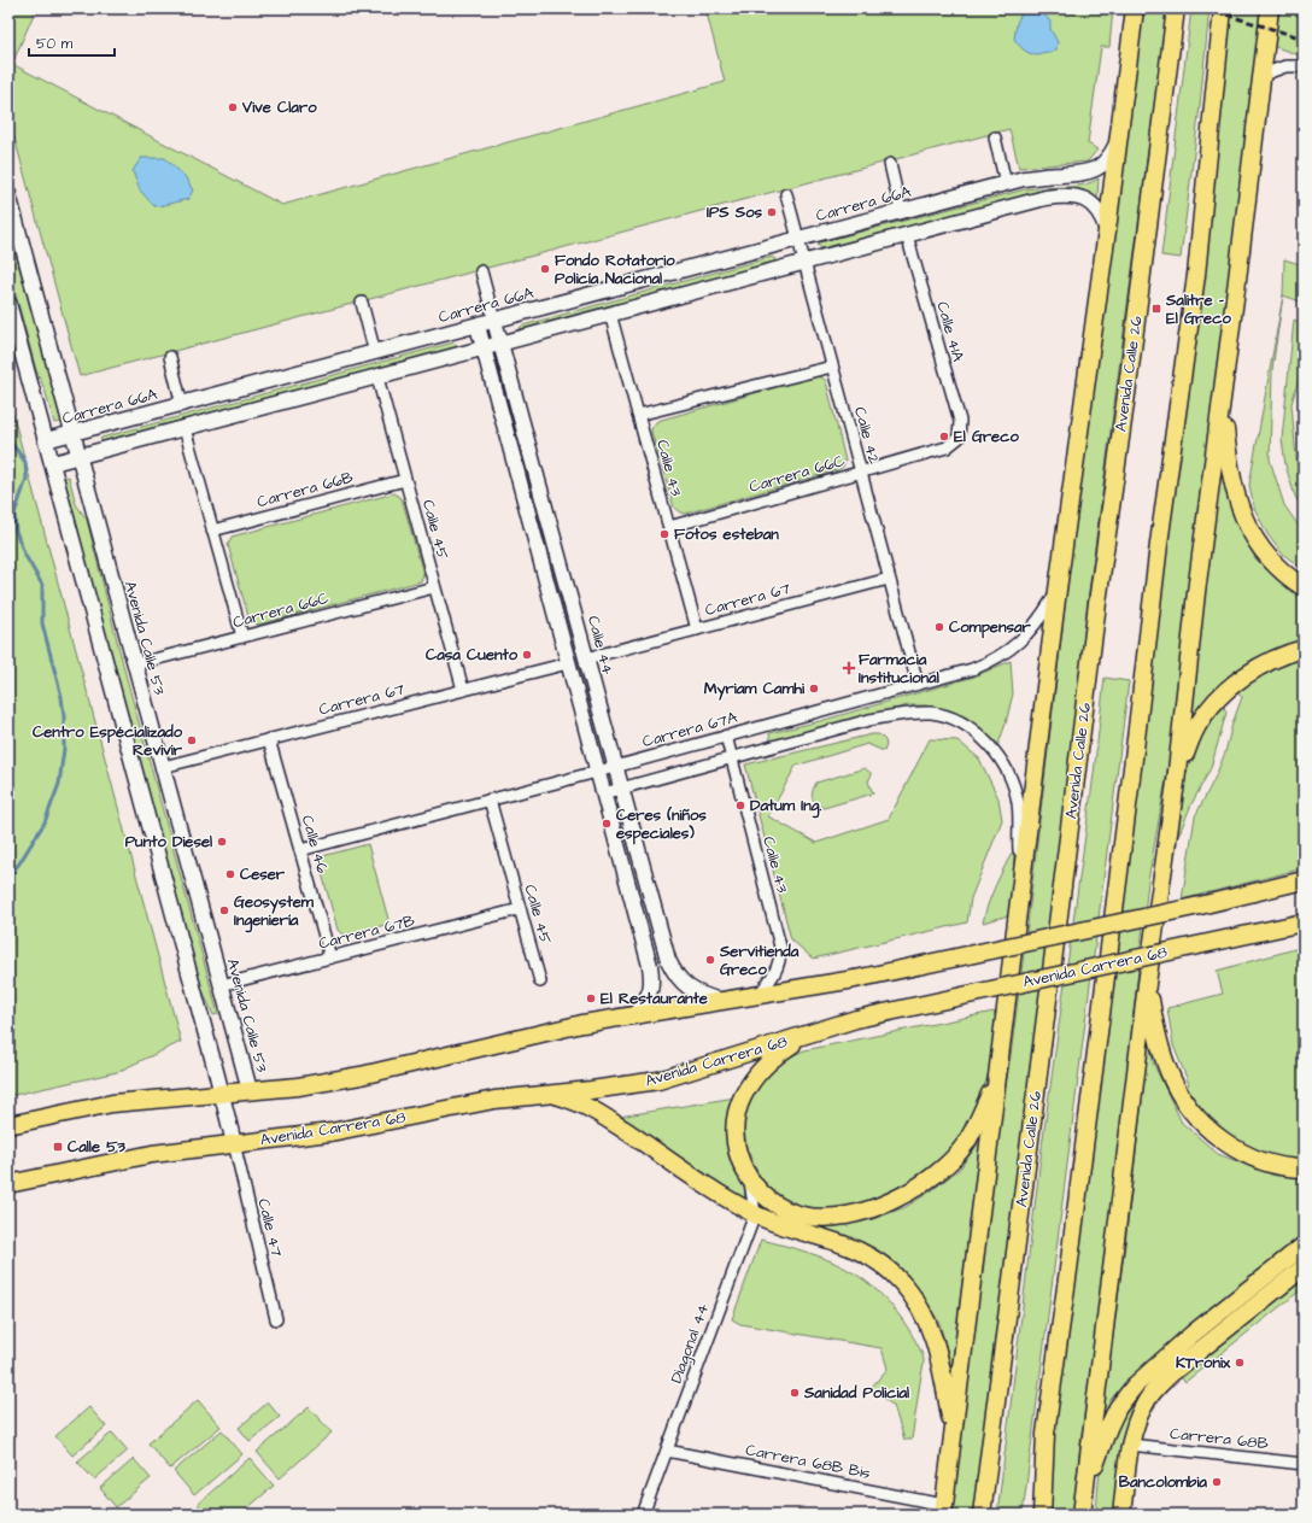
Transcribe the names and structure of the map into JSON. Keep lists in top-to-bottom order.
{
  "streets": {
    "main road": ["Avenida Calle 26", "Avenida Carrera 68"],
    "street": [
      "Carrera 66A",
      "Calle 41A",
      "Calle 42",
      "Calle 43",
      "Carrera 66C",
      "Carrera 66B",
      "Calle 45",
      "Carrera 67",
      "Avenida Calle 53",
      "Calle 44",
      "Carrera 67A",
      "Calle 46",
      "Carrera 67B",
      "Calle 47",
      "Diagonal 44",
      "Carrera 68B",
      "Carrera 68B Bis"
    ]
  },
  "crossings": [
    ["Carrera 66A", "Calle 42"],
    ["Carrera 66A", "Avenida Calle 53"],
    ["Carrera 66A", "Calle 44"],
    ["Calle 41A", "Carrera 66C"],
    ["Calle 42", "Carrera 66C"],
    ["Calle 42", "Carrera 67"],
    ["Calle 42", "Carrera 67A"],
    ["Calle 43", "Carrera 66C"],
    ["Calle 43", "Carrera 67"],
    ["Calle 43", "Carrera 67A"],
    ["Carrera 66C", "Calle 45"],
    ["Carrera 66C", "Avenida Calle 53"],
    ["Carrera 66B", "Calle 45"],
    ["Calle 45", "Carrera 67"],
    ["Calle 45", "Carrera 67A"],
    ["Calle 45", "Carrera 67B"],
    ["Carrera 67", "Avenida Calle 53"],
    ["Carrera 67", "Calle 44"],
    ["Carrera 67", "Calle 46"],
    ["Avenida Calle 53", "Carrera 67B"],
    ["Calle 44", "Carrera 67A"],
    ["Carrera 67A", "Calle 46"],
    ["Calle 46", "Carrera 67B"],
    ["Avenida Carrera 68", "Calle 47"],
    ["Diagonal 44", "Carrera 68B Bis"]
  ],
  "places": {
    "other": [
      "Vive Claro",
      "IPS Sos",
      "Fondo Rotatorio Policía Nacional",
      "El Greco",
      "Fotos esteban",
      "Compensar",
      "Casa Cuento",
      "Myriam Camhi",
      "Centro Espécializado Revivir",
      "Datum Ing.",
      "Ceres (niños especiales)",
      "Punto Diesel",
      "Ceser",
      "Geosystem Ingeniería",
      "Servitienda Greco",
      "El Restaurante",
      "KTronix",
      "Sanidad Policial",
      "Bancolombia"
    ],
    "transit": ["Salitre - El Greco", "Calle 53"],
    "health": ["Farmacia Institucional"]
  },
  "scale_bar": "50 m"
}
